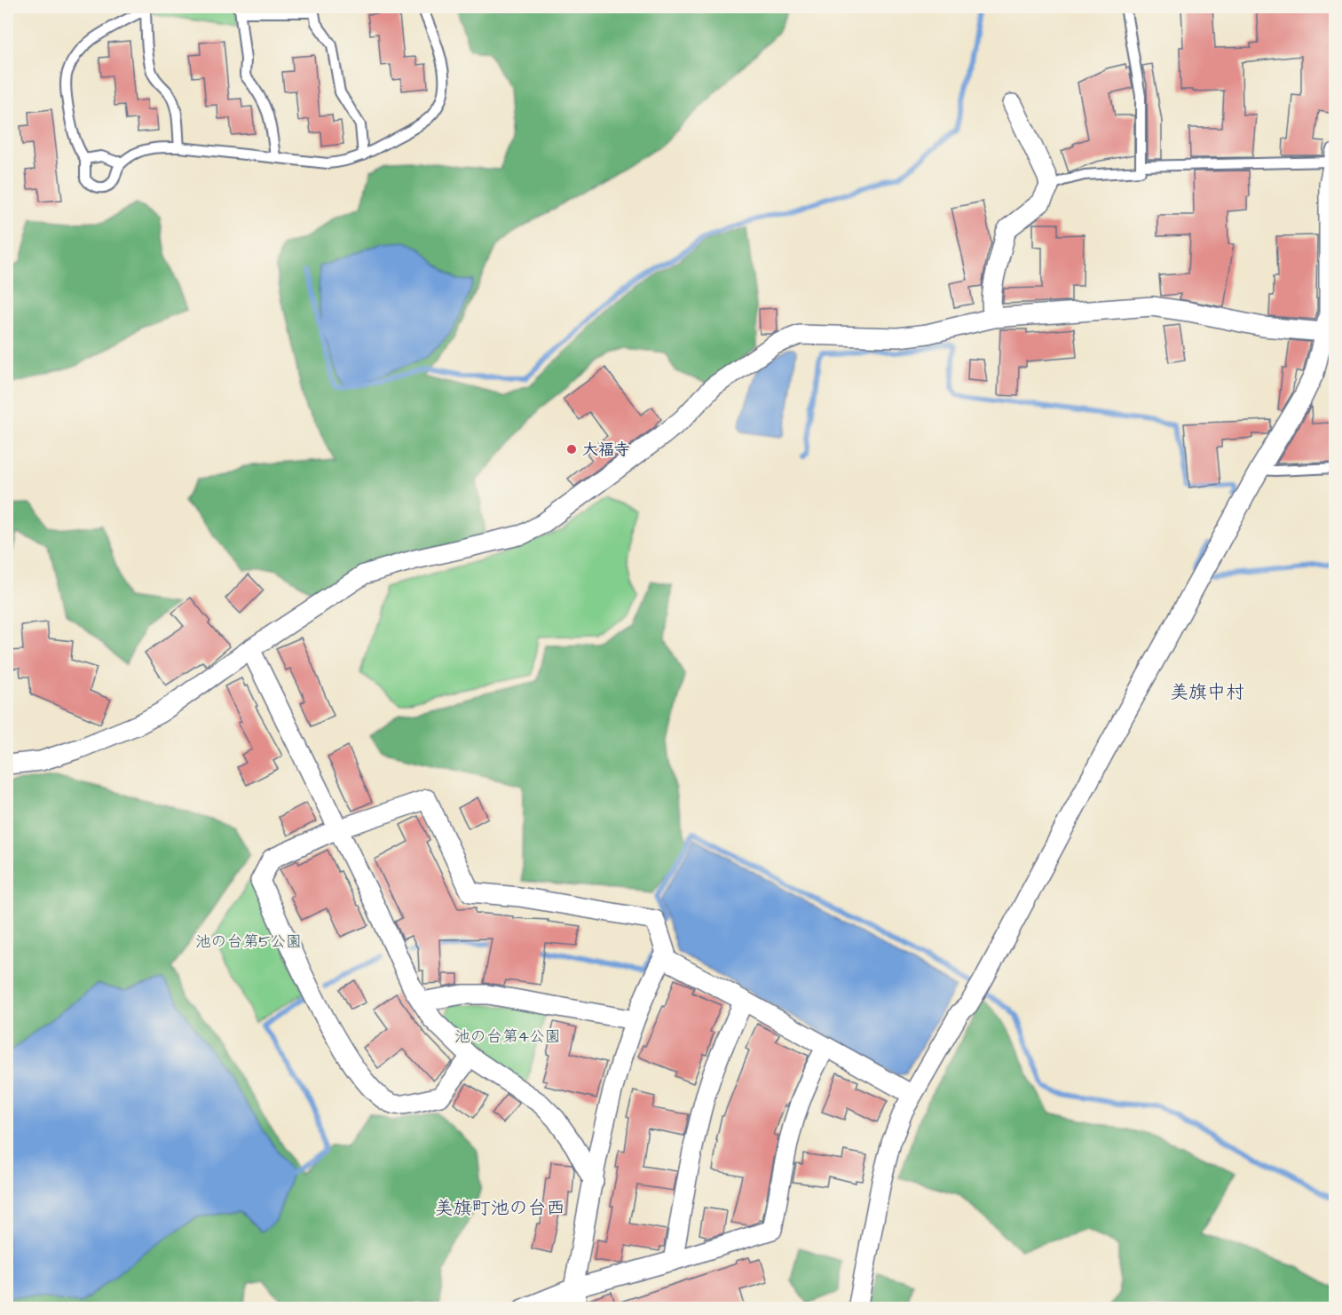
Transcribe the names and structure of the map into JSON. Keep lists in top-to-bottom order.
{
  "districts": ["美旗中村", "美旗町池の台西"],
  "parks": ["池の台第5公園", "池の台第4公園"],
  "places": ["大福寺"]
}
